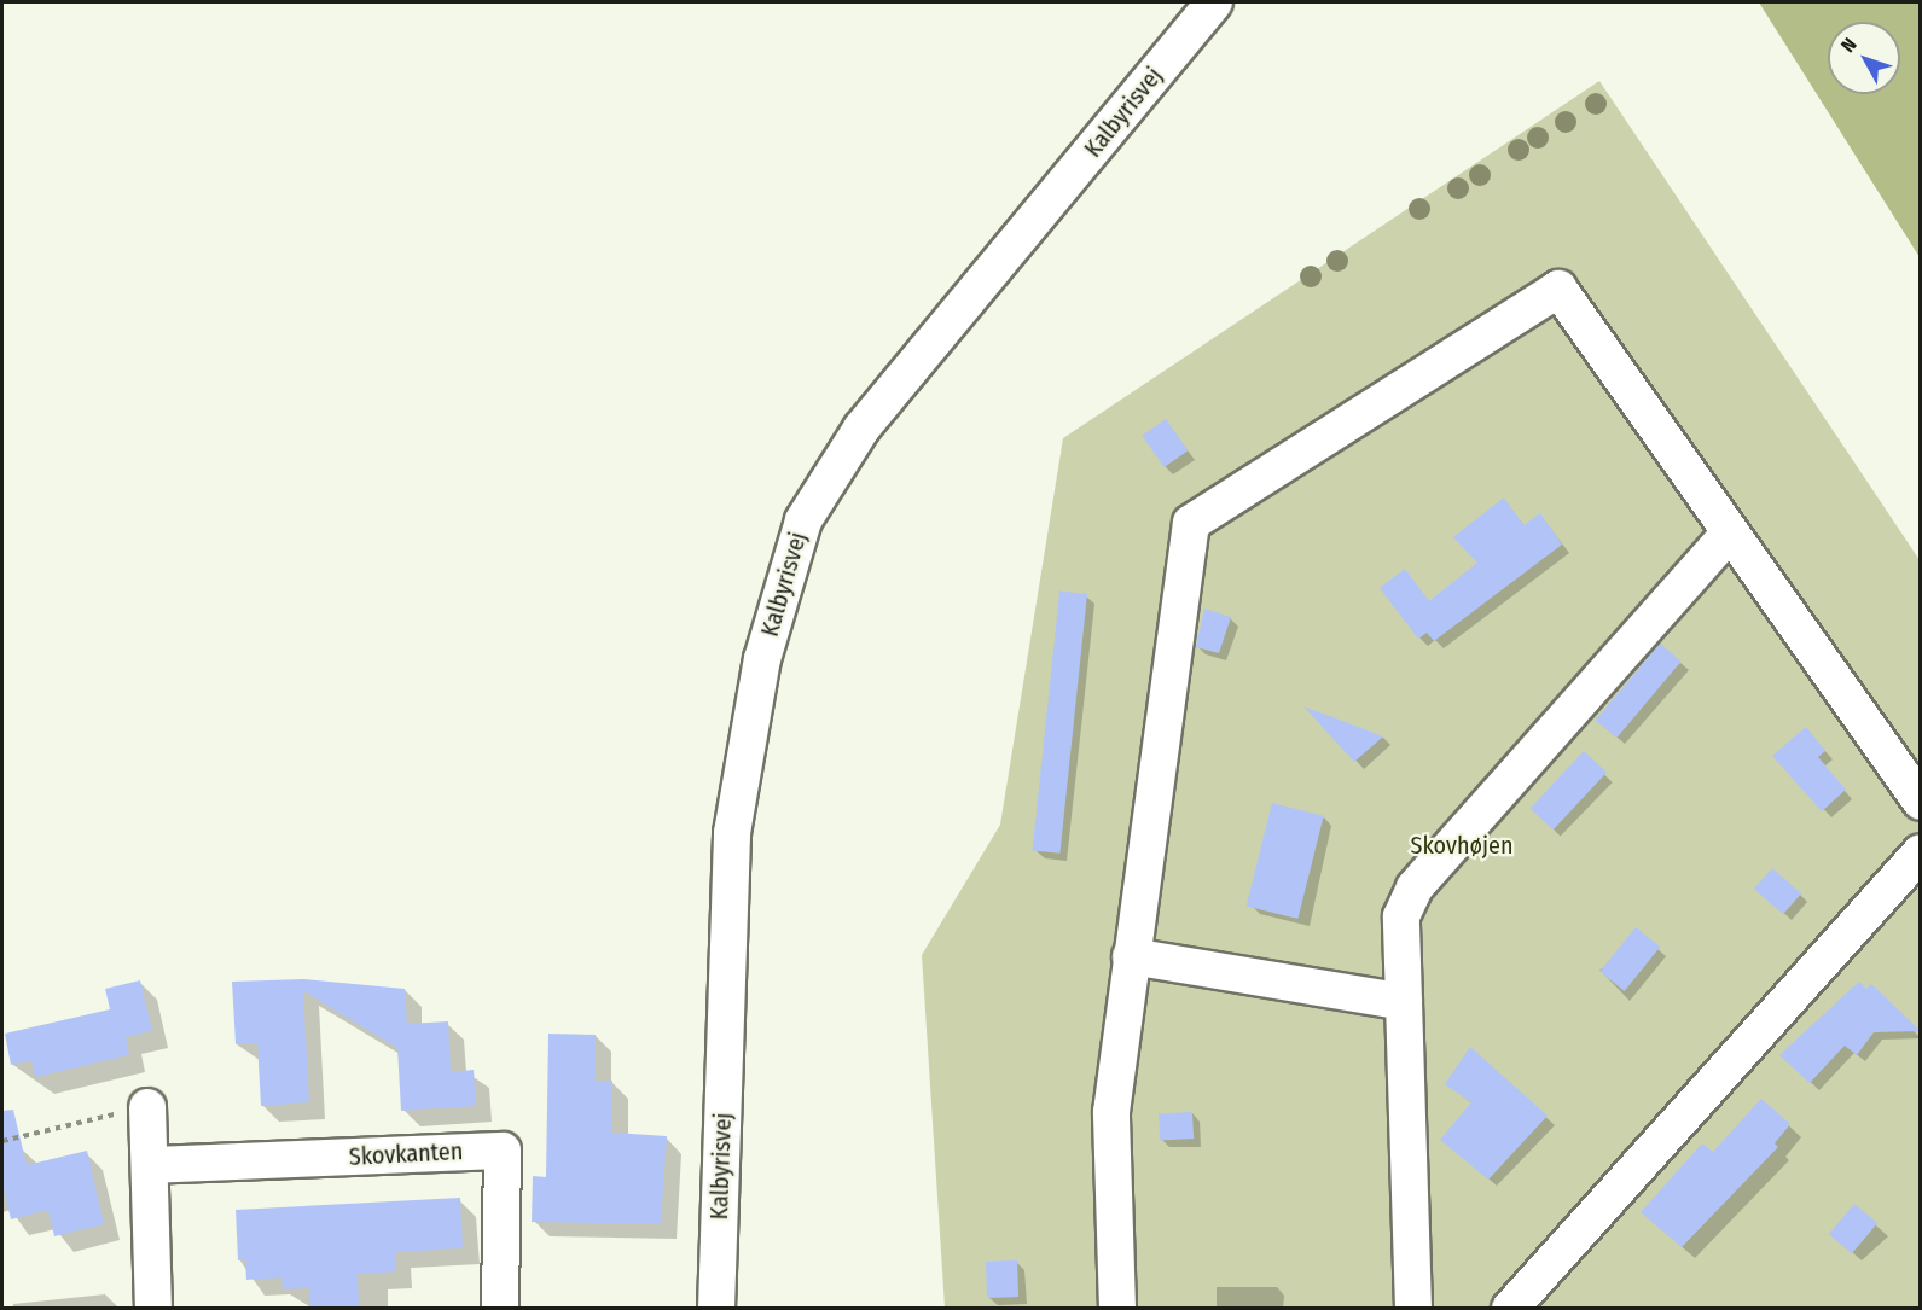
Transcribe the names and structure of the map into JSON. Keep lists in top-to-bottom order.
{
  "streets": {
    "street": ["Kalbyrisvej", "Skovkanten"]
  },
  "parks": ["Skovhøjen"],
  "north": "top left"
}
